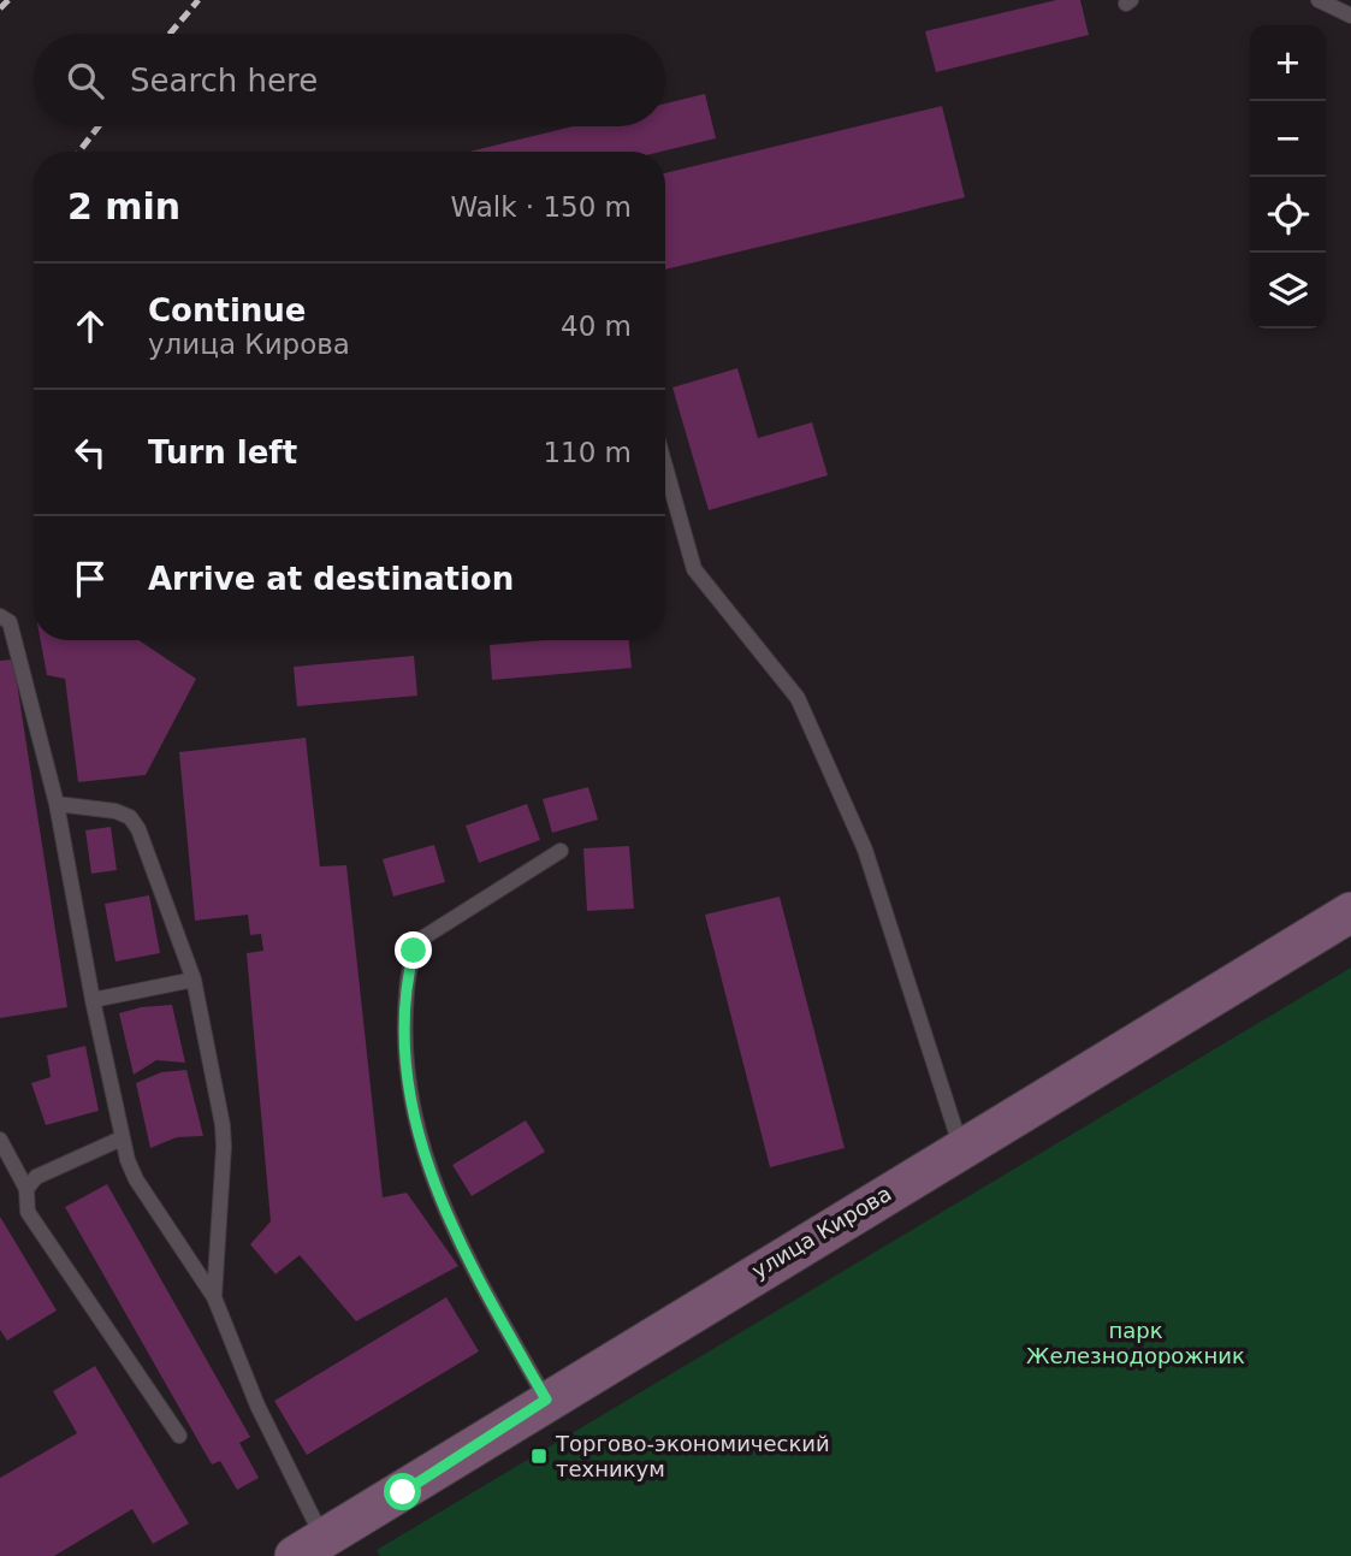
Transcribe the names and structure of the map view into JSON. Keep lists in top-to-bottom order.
{
  "streets": {
    "main road": ["улица Кирова"]
  },
  "parks": ["парк Железнодорожник"],
  "places": {
    "transit": ["Торгово-экономический техникум"]
  },
  "page": {
    "map_buttons": ["+", "−"],
    "search": "Search here",
    "heading": ["2 min", "Walk · 150 m"],
    "list": [
      ["Continue", "улица Кирова", "40 m"],
      ["Turn left", "110 m"],
      "Arrive at destination"
    ]
  }
}
